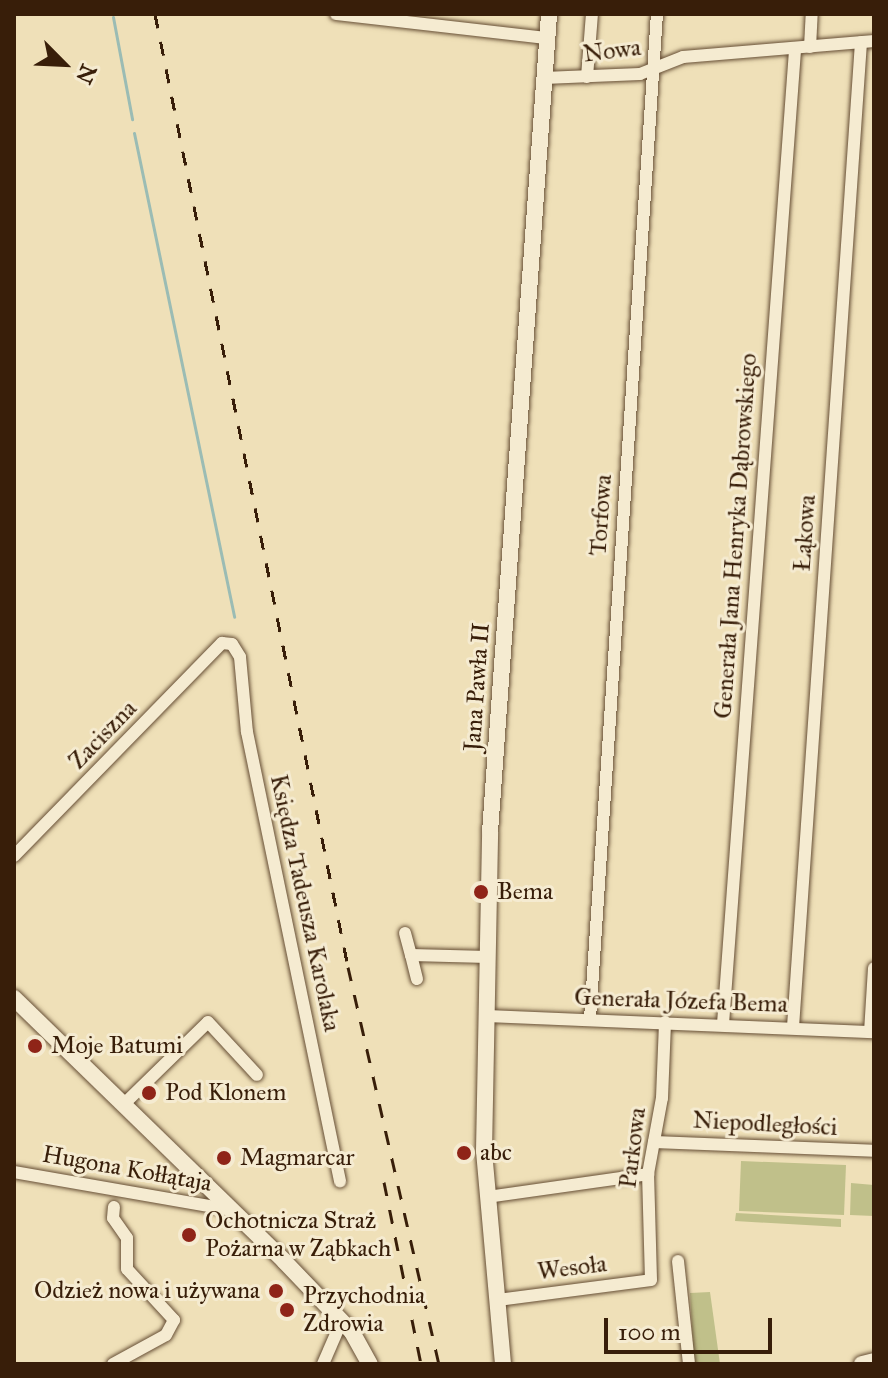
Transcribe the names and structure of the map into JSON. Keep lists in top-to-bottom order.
{
  "streets": {
    "street": [
      "Nowa",
      "Torfowa",
      "Łąkowa",
      "Generała Jana Henryka Dąbrowskiego",
      "Jana Pawła II",
      "Zaciszna",
      "Księdza Tadeusza Karolaka",
      "Generała Józefa Bema",
      "Niepodległości",
      "Parkowa",
      "Hugona Kołłątaja",
      "Wesoła"
    ]
  },
  "crossings": [
    ["Nowa", "Torfowa"],
    ["Nowa", "Łąkowa"],
    ["Nowa", "Generała Jana Henryka Dąbrowskiego"],
    ["Nowa", "Jana Pawła II"],
    ["Torfowa", "Generała Józefa Bema"],
    ["Łąkowa", "Generała Józefa Bema"],
    ["Generała Jana Henryka Dąbrowskiego", "Generała Józefa Bema"],
    ["Jana Pawła II", "Generała Józefa Bema"],
    ["Jana Pawła II", "Wesoła"],
    ["Zaciszna", "Księdza Tadeusza Karolaka"],
    ["Generała Józefa Bema", "Parkowa"],
    ["Niepodległości", "Parkowa"],
    ["Parkowa", "Wesoła"]
  ],
  "places": [
    "Bema",
    "Moje Batumi",
    "Pod Klonem",
    "abc",
    "Magmarcar",
    "Ochotnicza Straż Pożarna w Ząbkach",
    "Odzież nowa i używana",
    "Przychodnia Zdrowia"
  ],
  "scale_bar": "100 m",
  "north": "bottom right"
}
